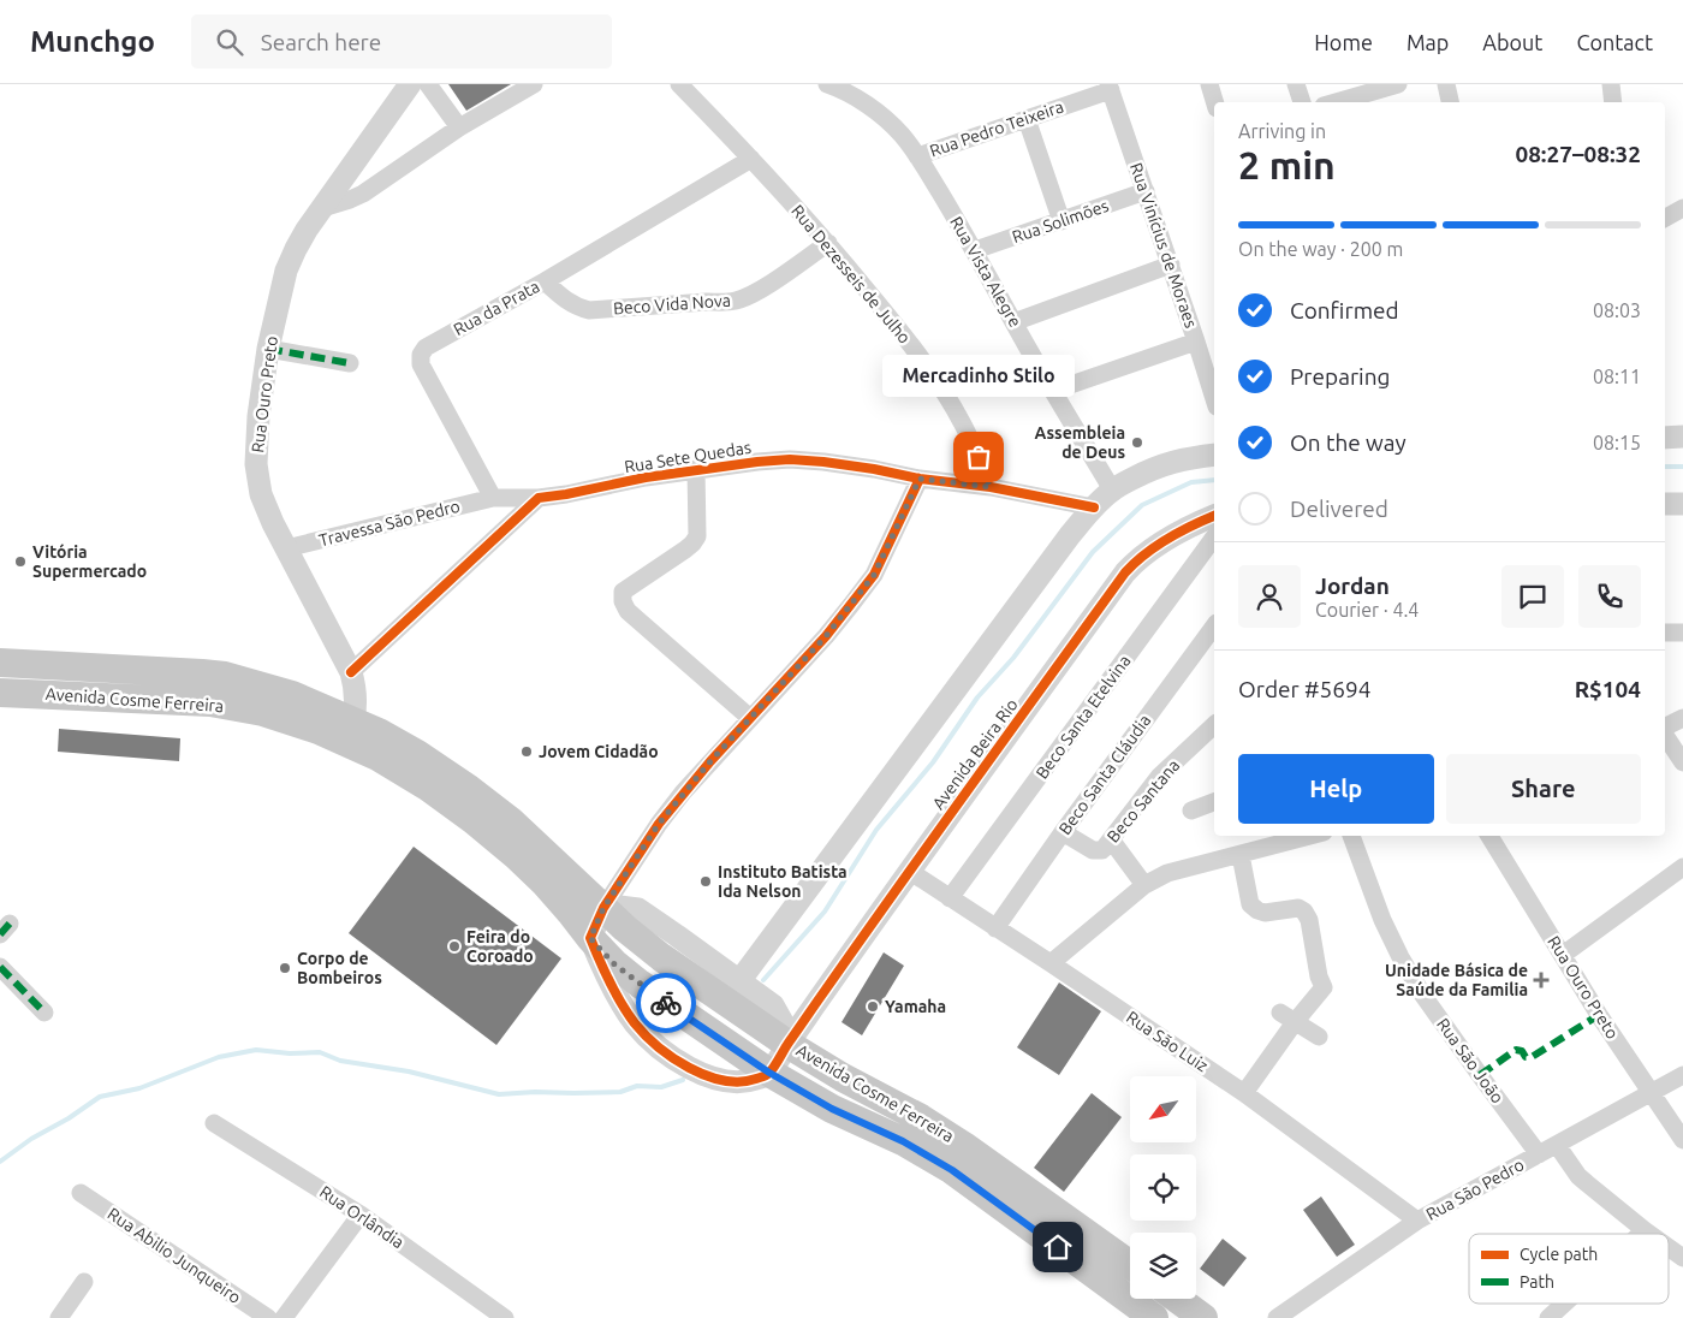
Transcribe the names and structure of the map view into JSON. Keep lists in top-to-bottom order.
{
  "streets": {
    "main road": ["Avenida Cosme Ferreira"],
    "street": [
      "Rua Pedro Teixeira",
      "Rua Solimões",
      "Rua Vinícius de Moraes",
      "Rua Vista Alegre",
      "Rua Dezesseis de Julho",
      "Beco Vida Nova",
      "Rua da Prata",
      "Rua Ouro Preto",
      "Rua Sete Quedas",
      "Travessa São Pedro",
      "Beco Santa Etelvina",
      "Avenida Beira Rio",
      "Beco Santa Cláudia",
      "Beco Santana",
      "Rua São Luiz",
      "Rua São João",
      "Rua São Pedro",
      "Rua Orlândia",
      "Rua Abilio Junqueiro"
    ]
  },
  "crossings": [
    ["Rua Pedro Teixeira", "Rua Vinícius de Moraes"],
    ["Rua Pedro Teixeira", "Rua Vista Alegre"],
    ["Rua Solimões", "Rua Vinícius de Moraes"],
    ["Rua Solimões", "Rua Vista Alegre"],
    ["Rua Dezesseis de Julho", "Beco Vida Nova"],
    ["Rua Dezesseis de Julho", "Rua da Prata"],
    ["Rua Dezesseis de Julho", "Rua Sete Quedas"],
    ["Beco Vida Nova", "Rua da Prata"],
    ["Rua da Prata", "Travessa São Pedro"],
    ["Rua Ouro Preto", "Travessa São Pedro"],
    ["Rua Ouro Preto", "Avenida Cosme Ferreira"],
    ["Rua Ouro Preto", "Rua São Pedro"],
    ["Avenida Cosme Ferreira", "Avenida Beira Rio"],
    ["Beco Santa Etelvina", "Rua São Luiz"],
    ["Avenida Beira Rio", "Rua São Luiz"],
    ["Beco Santa Cláudia", "Beco Santana"],
    ["Beco Santa Cláudia", "Rua São Luiz"],
    ["Rua São Luiz", "Rua São Pedro"],
    ["Rua São João", "Rua São Pedro"]
  ],
  "places": {
    "other": [
      "Assembleia de Deus",
      "Mercadinho Stilo",
      "Vitória Supermercado",
      "Jovem Cidadão",
      "Instituto Batista Ida Nelson",
      "Feira do Coroado",
      "Corpo de Bombeiros",
      "Yamaha"
    ],
    "health": ["Unidade Básica de Saúde da Familia"]
  },
  "legend": ["Cycle path", "Path"],
  "north": "bottom left",
  "page": {
    "header": "Munchgo",
    "search": "Search here",
    "nav": [
      "Home",
      "Map",
      "About",
      "Contact"
    ],
    "heading": ["2 min", "Arriving in", "08:27–08:32"],
    "panel": [
      "Jordan",
      "Courier · 4.4",
      "Order #5694",
      "R$104"
    ],
    "bar": "On the way · 200 m",
    "list": [
      ["Confirmed", "08:03"],
      ["Preparing", "08:11"],
      ["On the way", "08:15"],
      "Delivered"
    ],
    "bubble": "Mercadinho Stilo",
    "buttons": ["Help", "Share"]
  }
}
